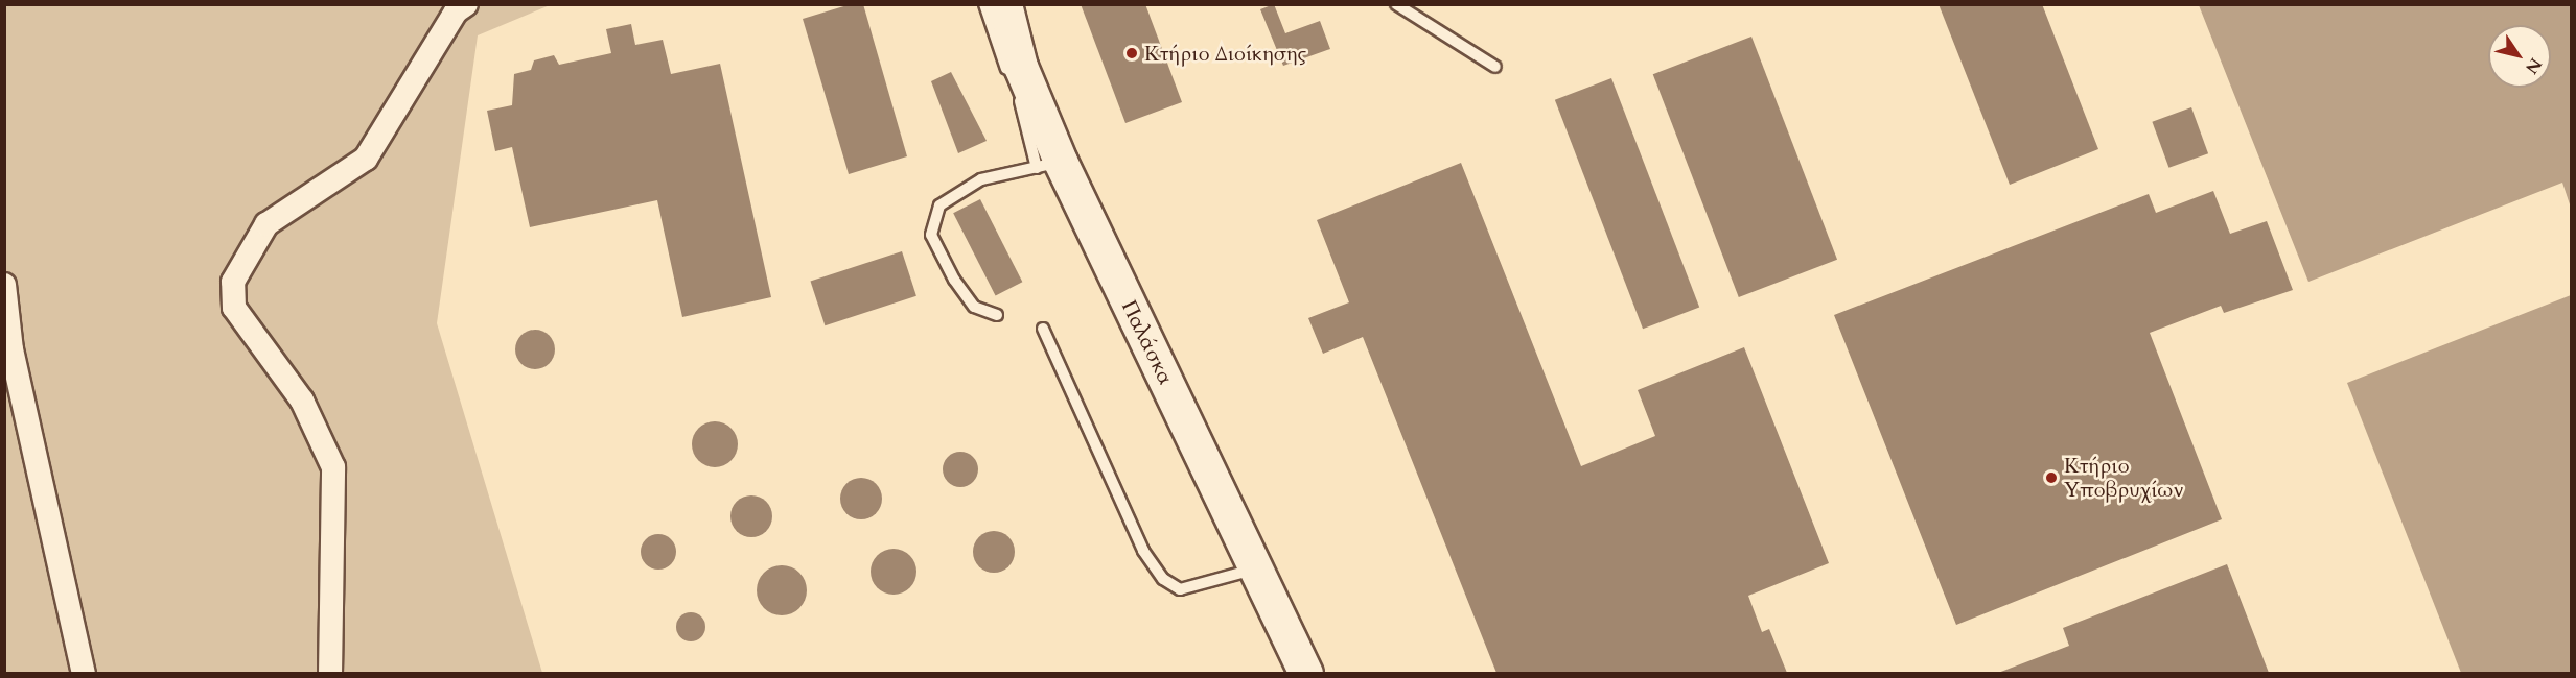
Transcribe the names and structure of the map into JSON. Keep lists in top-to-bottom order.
{
  "streets": {
    "street": ["Παλάσκα"]
  },
  "places": ["Κτήριο Διοίκησης", "Κτήριο Υποβρυχίων"],
  "north": "bottom right"
}
